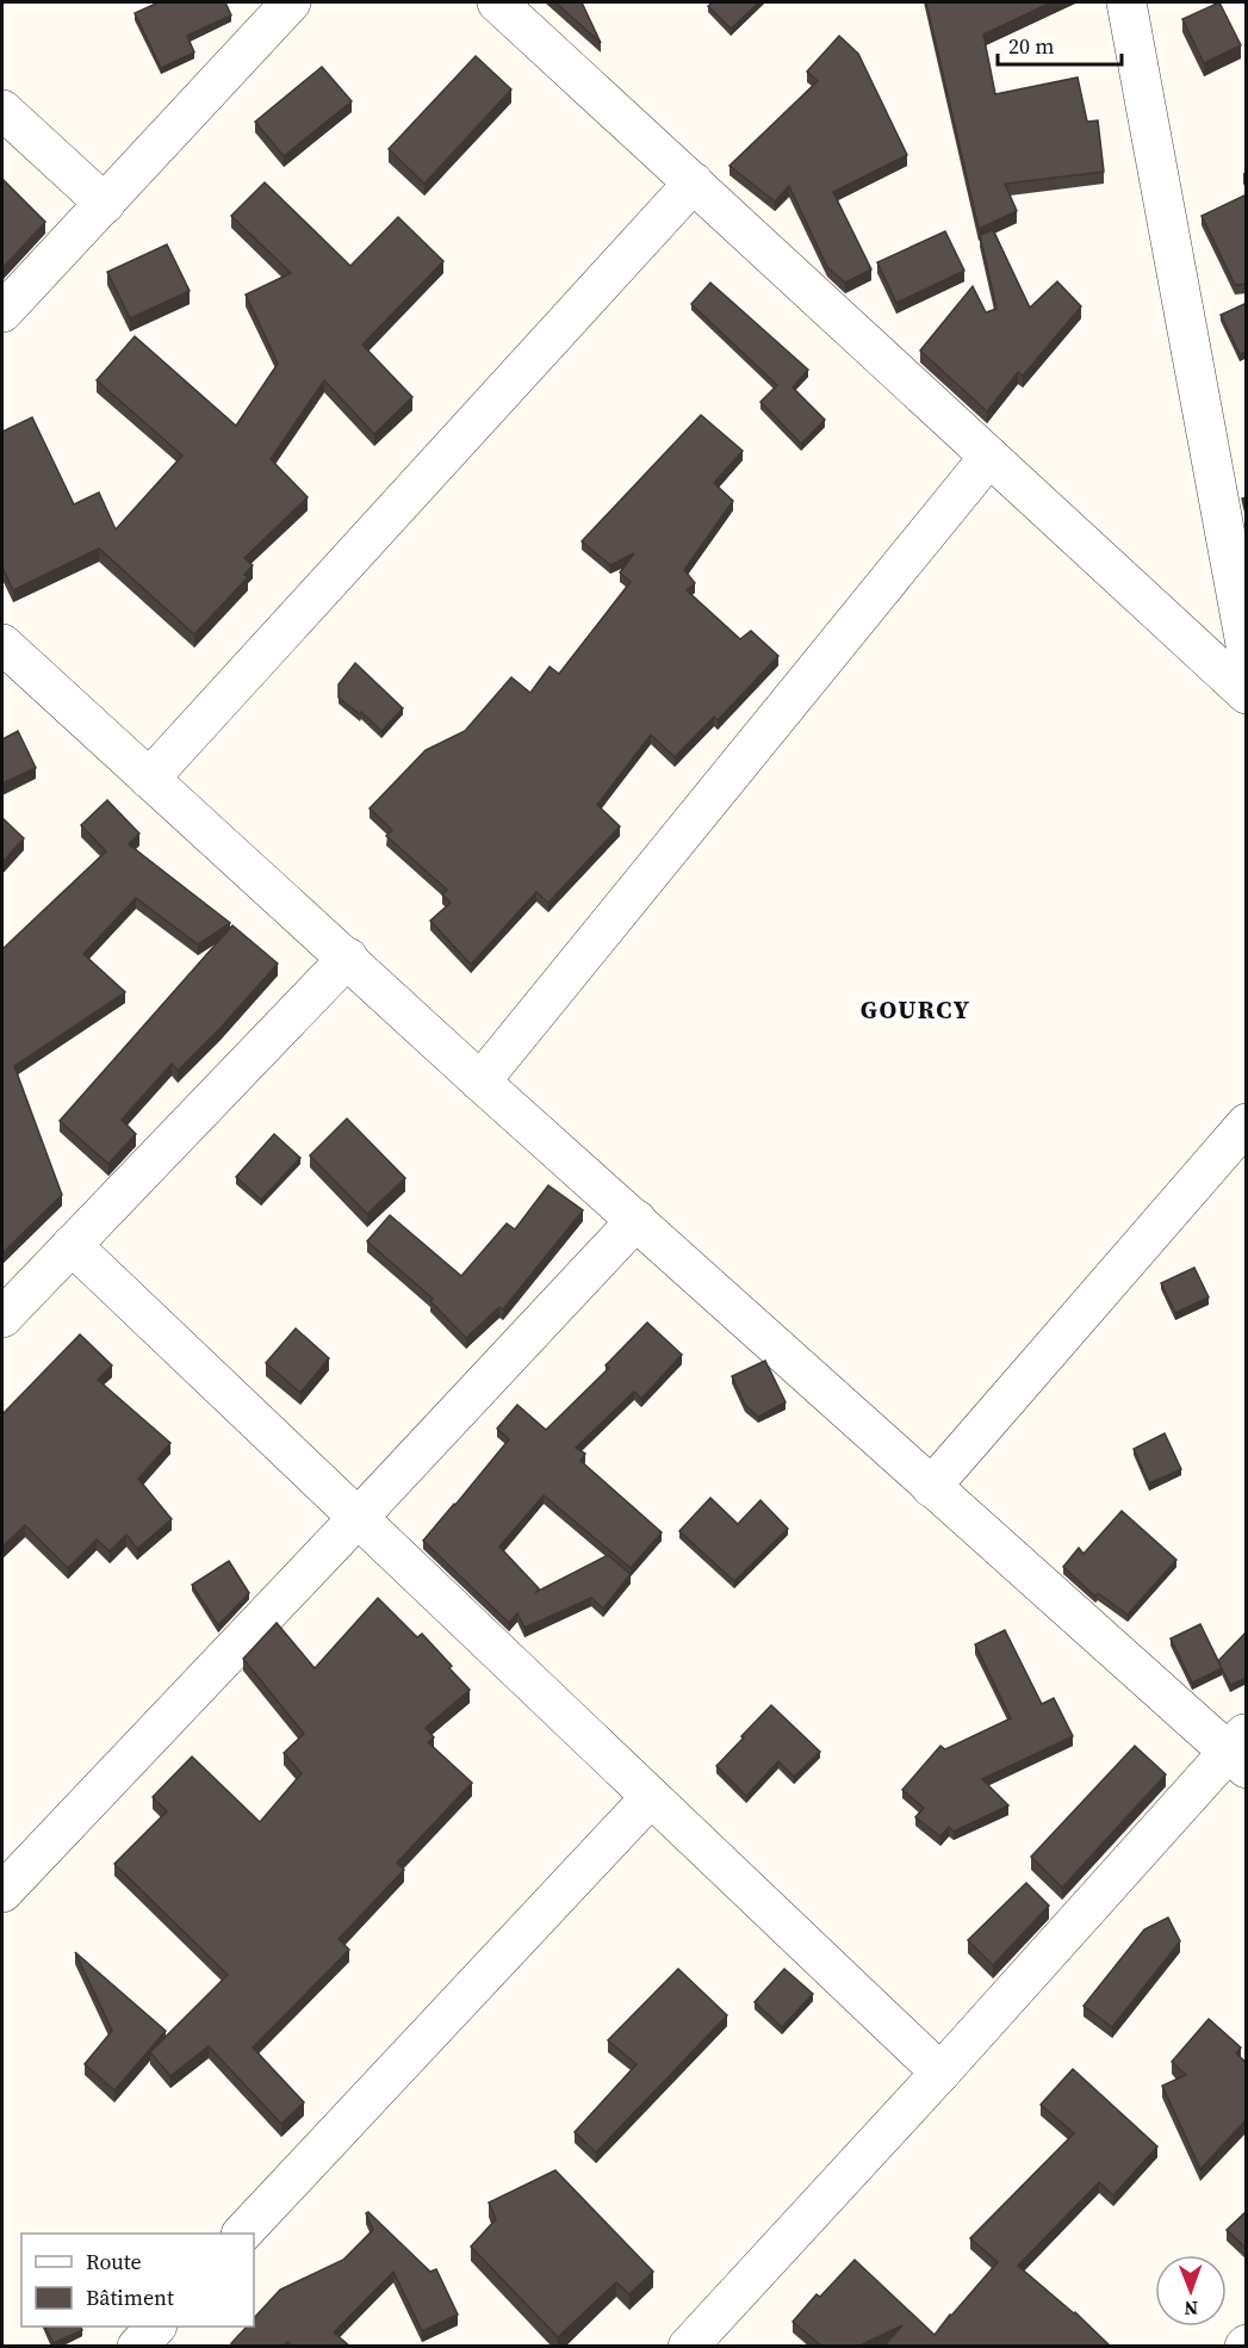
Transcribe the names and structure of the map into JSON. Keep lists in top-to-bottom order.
{
  "districts": ["GOURCY"],
  "legend": ["Route", "Bâtiment"],
  "scale_bar": "20 m",
  "north": "bottom"
}
